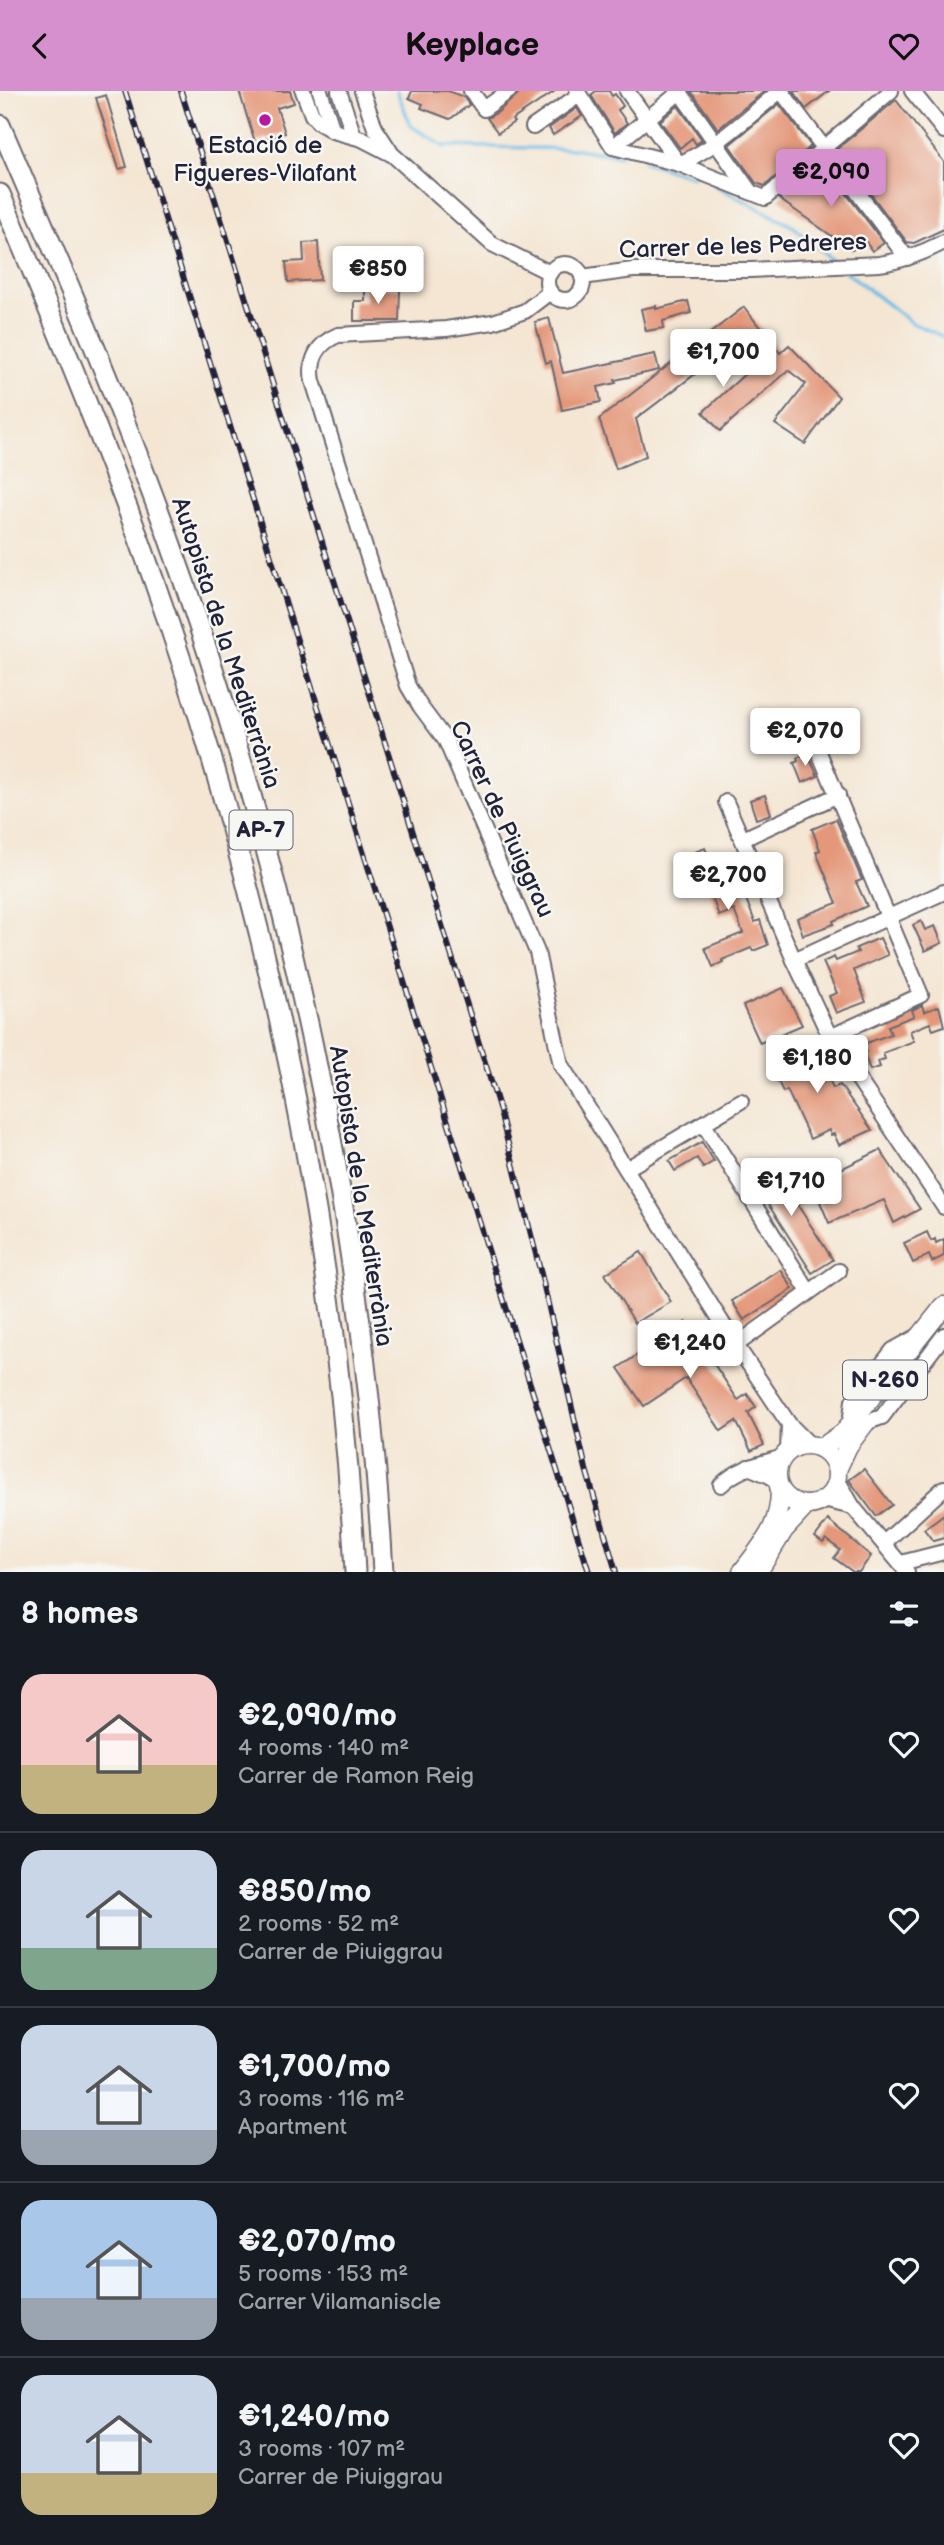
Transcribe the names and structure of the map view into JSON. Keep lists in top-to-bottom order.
{
  "streets": {
    "highway": ["Autopista de la Mediterrània", "AP-7"],
    "main road": ["N-260"],
    "street": ["Carrer de les Pedreres", "Carrer de Piuiggrau"]
  },
  "crossings": [
    ["Carrer de les Pedreres", "Carrer de Piuiggrau"],
    ["Carrer de Piuiggrau", "N-260"]
  ],
  "places": ["Estació de Figueres-Vilafant"],
  "page": {
    "header": "Keyplace",
    "price": [
      "€2,090",
      "€850",
      "€1,700",
      "€2,070",
      "€2,700",
      "€1,180",
      "€1,710",
      "€1,240"
    ],
    "heading": "8 homes",
    "list": [
      {
        "name": "€2,090/mo",
        "note": "4 rooms · 140 m² · Carrer de Ramon Reig"
      },
      {
        "name": "€850/mo",
        "note": "2 rooms · 52 m² · Carrer de Piuiggrau"
      },
      {
        "name": "€1,700/mo",
        "note": "3 rooms · 116 m² · Apartment"
      },
      {
        "name": "€2,070/mo",
        "note": "5 rooms · 153 m² · Carrer Vilamaniscle"
      },
      {
        "name": "€1,240/mo",
        "note": "3 rooms · 107 m² · Carrer de Piuiggrau"
      }
    ]
  }
}
